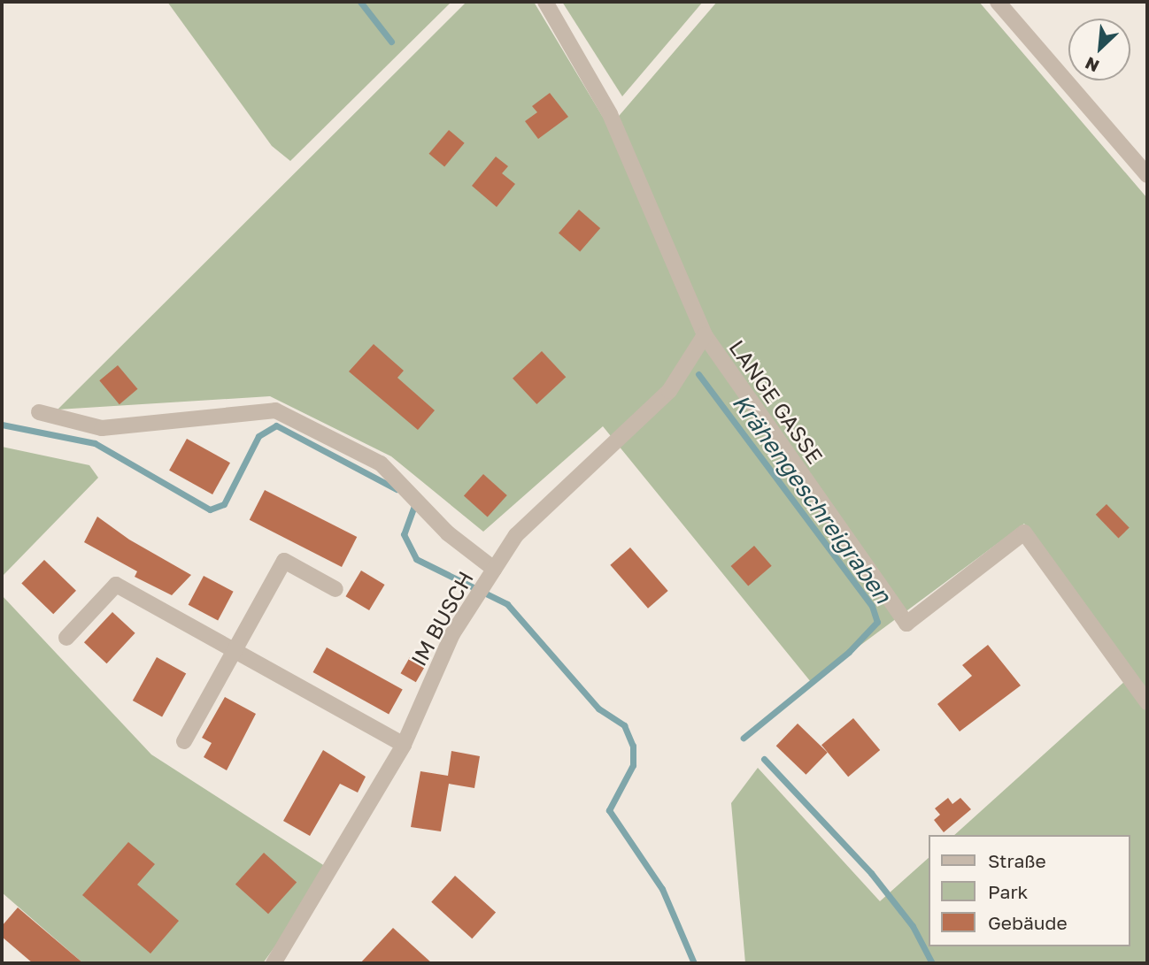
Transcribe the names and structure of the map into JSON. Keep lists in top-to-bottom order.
{
  "streets": {
    "street": ["LANGE GASSE", "IM BUSCH"]
  },
  "crossings": [
    ["LANGE GASSE", "IM BUSCH"]
  ],
  "water": ["Krähengeschreigraben"],
  "legend": ["Straße", "Park", "Gebäude"],
  "north": "bottom left"
}
